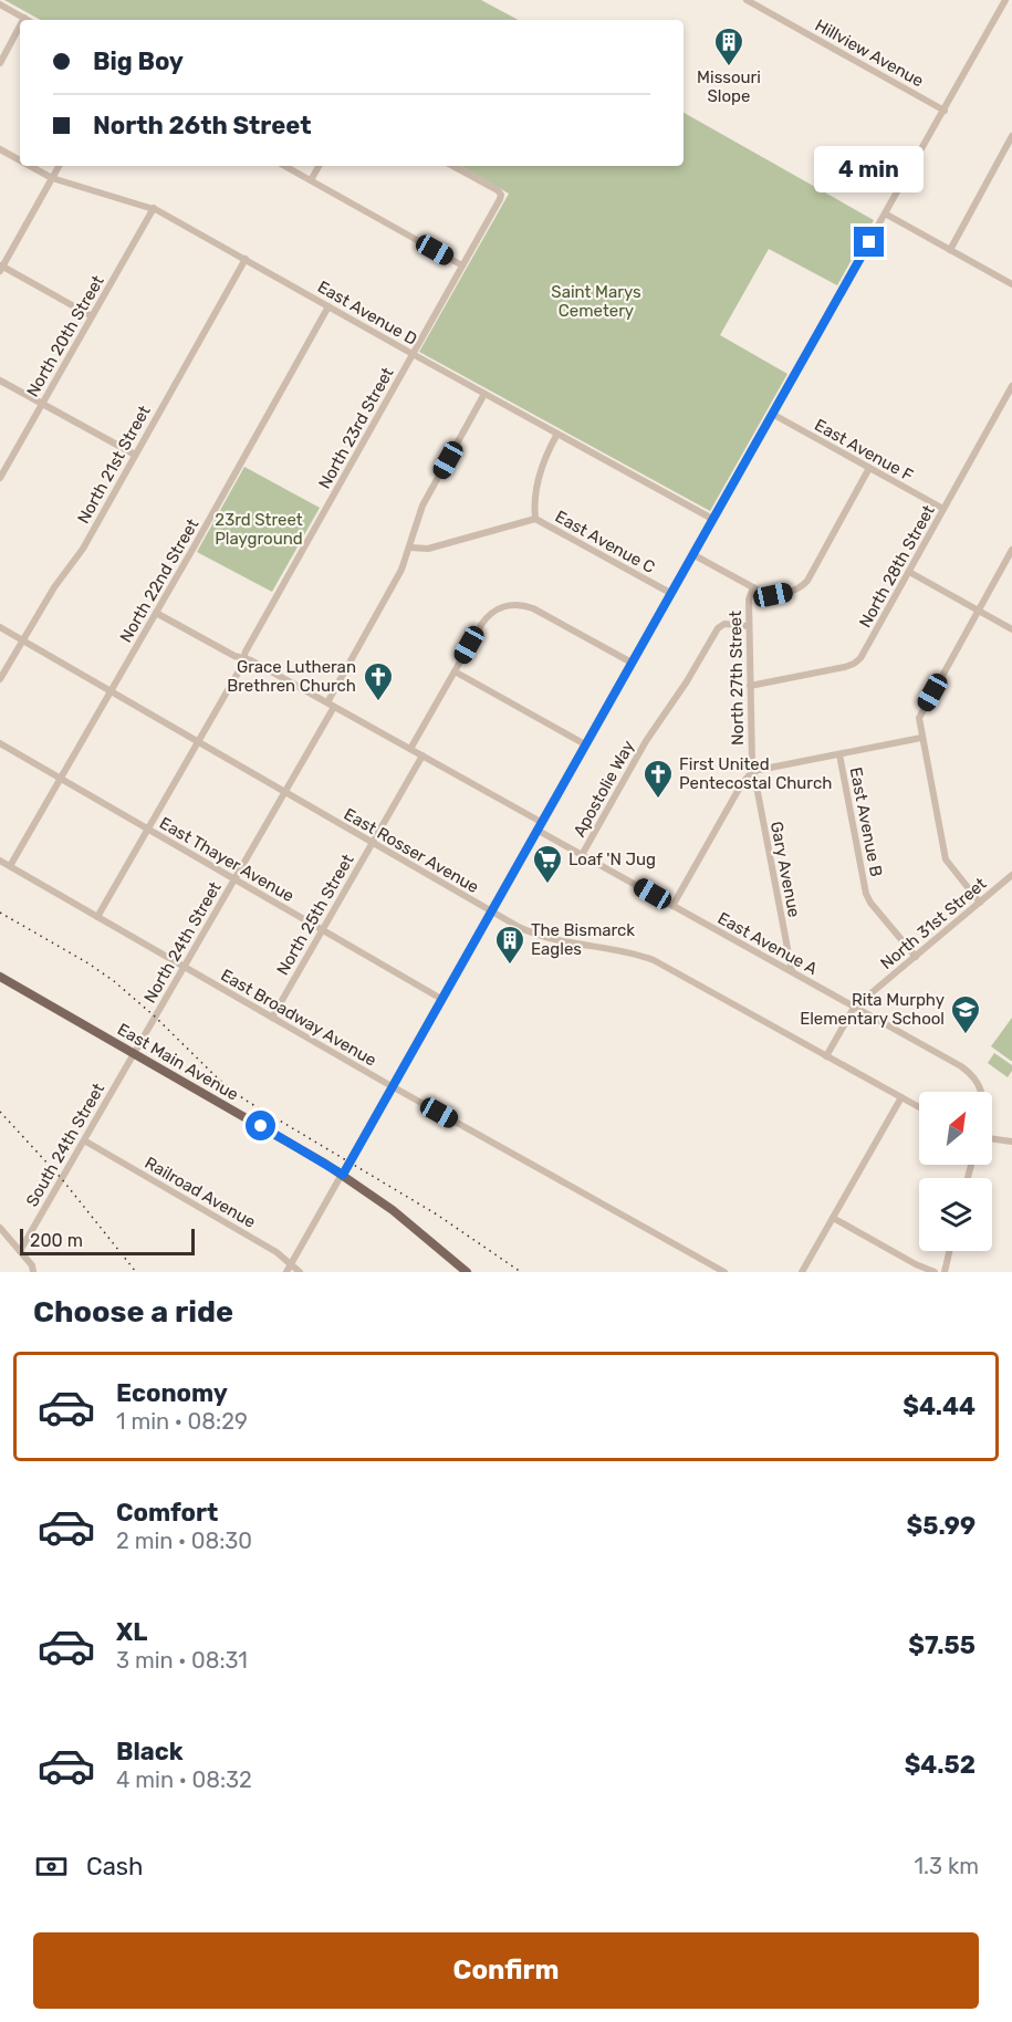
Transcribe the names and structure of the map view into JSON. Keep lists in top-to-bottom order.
{
  "streets": {
    "main road": ["East Main Avenue"],
    "street": [
      "Hillview Avenue",
      "East Avenue D",
      "North 20th Street",
      "North 23rd Street",
      "East Avenue F",
      "North 21st Street",
      "East Avenue C",
      "North 28th Street",
      "North 22nd Street",
      "North 27th Street",
      "Apostolie Way",
      "East Avenue B",
      "East Rosser Avenue",
      "East Thayer Avenue",
      "Gary Avenue",
      "North 25th Street",
      "North 31st Street",
      "North 24th Street",
      "East Avenue A",
      "East Broadway Avenue",
      "South 24th Street",
      "Railroad Avenue"
    ]
  },
  "crossings": [
    ["East Avenue D", "North 20th Street"],
    ["East Avenue D", "North 23rd Street"],
    ["East Avenue D", "North 21st Street"],
    ["East Avenue D", "North 22nd Street"],
    ["East Avenue D", "North 24th Street"],
    ["North 23rd Street", "East Rosser Avenue"],
    ["North 23rd Street", "East Thayer Avenue"],
    ["North 23rd Street", "East Broadway Avenue"],
    ["East Avenue F", "North 28th Street"],
    ["North 21st Street", "East Rosser Avenue"],
    ["East Avenue C", "North 24th Street"],
    ["North 28th Street", "North 27th Street"],
    ["North 22nd Street", "East Rosser Avenue"],
    ["North 22nd Street", "East Thayer Avenue"],
    ["North 22nd Street", "East Broadway Avenue"],
    ["North 27th Street", "Apostolie Way"],
    ["North 27th Street", "Gary Avenue"],
    ["Apostolie Way", "East Avenue A"],
    ["East Avenue B", "North 31st Street"],
    ["East Rosser Avenue", "North 25th Street"],
    ["East Rosser Avenue", "North 31st Street"],
    ["East Rosser Avenue", "North 24th Street"],
    ["East Thayer Avenue", "North 25th Street"],
    ["East Thayer Avenue", "North 24th Street"],
    ["Gary Avenue", "East Avenue A"],
    ["North 25th Street", "East Broadway Avenue"],
    ["North 31st Street", "East Avenue A"],
    ["North 24th Street", "East Broadway Avenue"],
    ["North 24th Street", "East Main Avenue"],
    ["North 24th Street", "South 24th Street"],
    ["East Main Avenue", "South 24th Street"],
    ["South 24th Street", "Railroad Avenue"]
  ],
  "parks": ["Saint Marys Cemetery", "23rd Street Playground"],
  "places": {
    "building": ["Missouri Slope", "The Bismarck Eagles"],
    "church": ["Grace Lutheran Brethren Church", "First United Pentecostal Church"],
    "supermarket": ["Loaf 'N Jug"],
    "school or university": ["Rita Murphy Elementary School"]
  },
  "scale_bar": "200 m",
  "north": "top right",
  "page": {
    "banner": ["Big Boy", "North 26th Street"],
    "bubble": "4 min",
    "scale": "200 m",
    "heading": "Choose a ride",
    "list": [
      {
        "name": "Economy",
        "note": "1 min · 08:29",
        "value": "$4.44"
      },
      {
        "name": "Comfort",
        "note": "2 min · 08:30",
        "value": "$5.99"
      },
      {
        "name": "XL",
        "note": "3 min · 08:31",
        "value": "$7.55"
      },
      {
        "name": "Black",
        "note": "4 min · 08:32",
        "value": "$4.52"
      }
    ],
    "pay": ["Cash", "1.3 km"],
    "buttons": "Confirm"
  }
}
